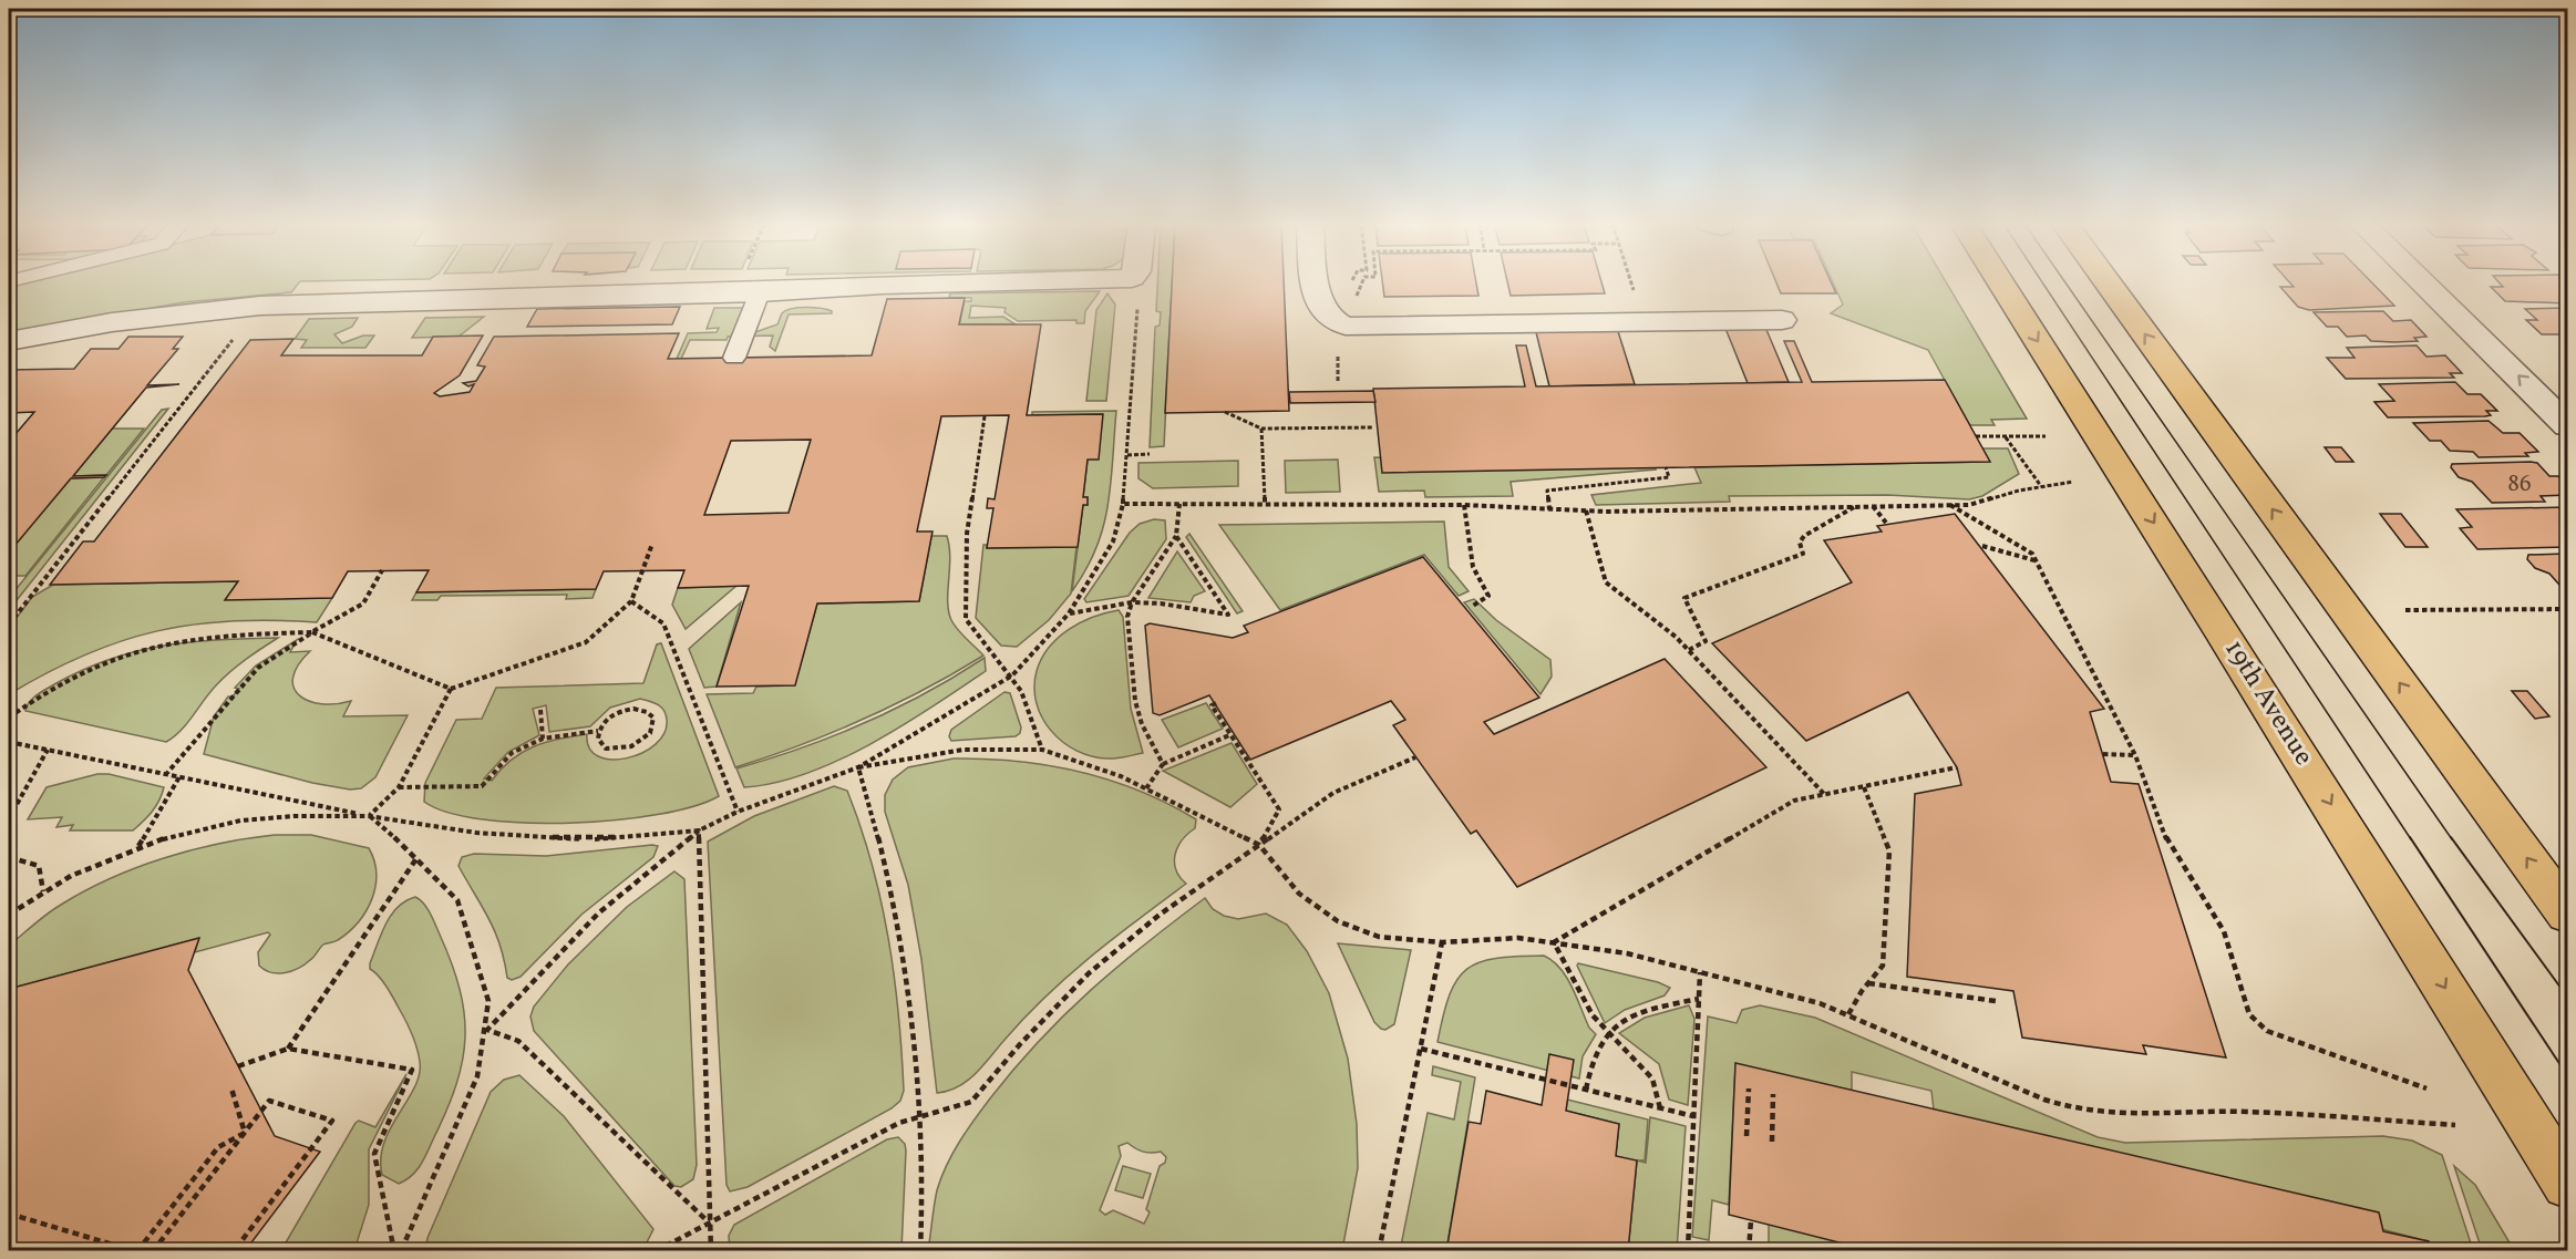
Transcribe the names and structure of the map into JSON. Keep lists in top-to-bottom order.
{
  "streets": {
    "highway": ["19th Avenue"]
  },
  "house_numbers": ["86"]
}
